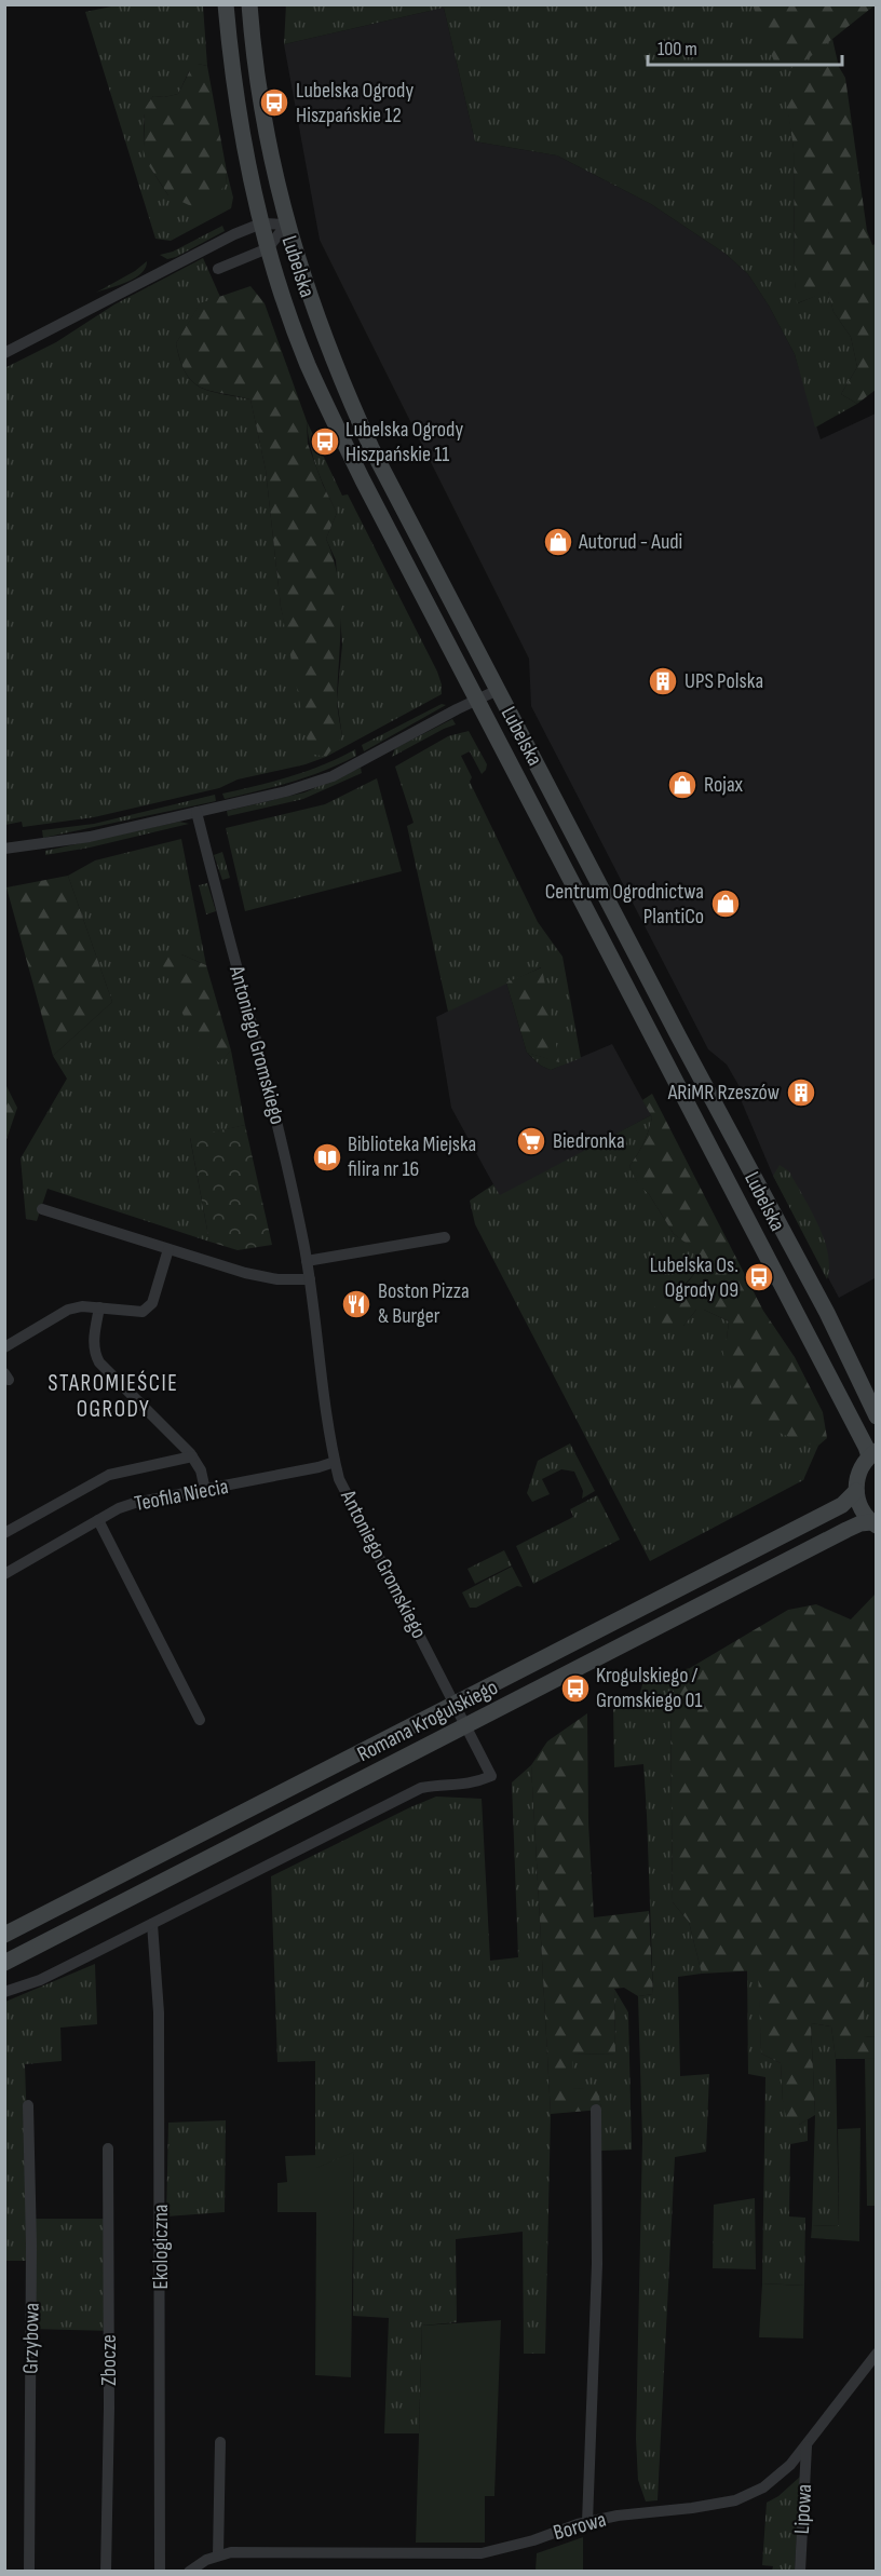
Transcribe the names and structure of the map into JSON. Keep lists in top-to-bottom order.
{
  "streets": {
    "main road": ["Lubelska", "Romana Krogulskiego"],
    "street": [
      "Antoniego Gromskiego",
      "Teofila Niecia",
      "Ekologiczna",
      "Grzybowa",
      "Zbocze",
      "Lipowa",
      "Borowa"
    ]
  },
  "crossings": [
    ["Antoniego Gromskiego", "Teofila Niecia"],
    ["Antoniego Gromskiego", "Romana Krogulskiego"],
    ["Antoniego Gromskiego", "Ekologiczna"],
    ["Lipowa", "Borowa"]
  ],
  "districts": ["STAROMIEŚCIE OGRODY"],
  "places": {
    "bus stop": [
      "Lubelska Ogrody Hiszpańskie 12",
      "Lubelska Ogrody Hiszpańskie 11",
      "Lubelska Os. Ogrody 09",
      "Krogulskiego / Gromskiego 01"
    ],
    "shop": ["Autorud - Audi", "Rojax", "Centrum Ogrodnictwa PlantiCo"],
    "building": ["UPS Polska", "ARiMR Rzeszów"],
    "supermarket": ["Biedronka"],
    "library": ["Biblioteka Miejska filira nr 16"],
    "restaurant": ["Boston Pizza & Burger"]
  },
  "scale_bar": "100 m"
}
